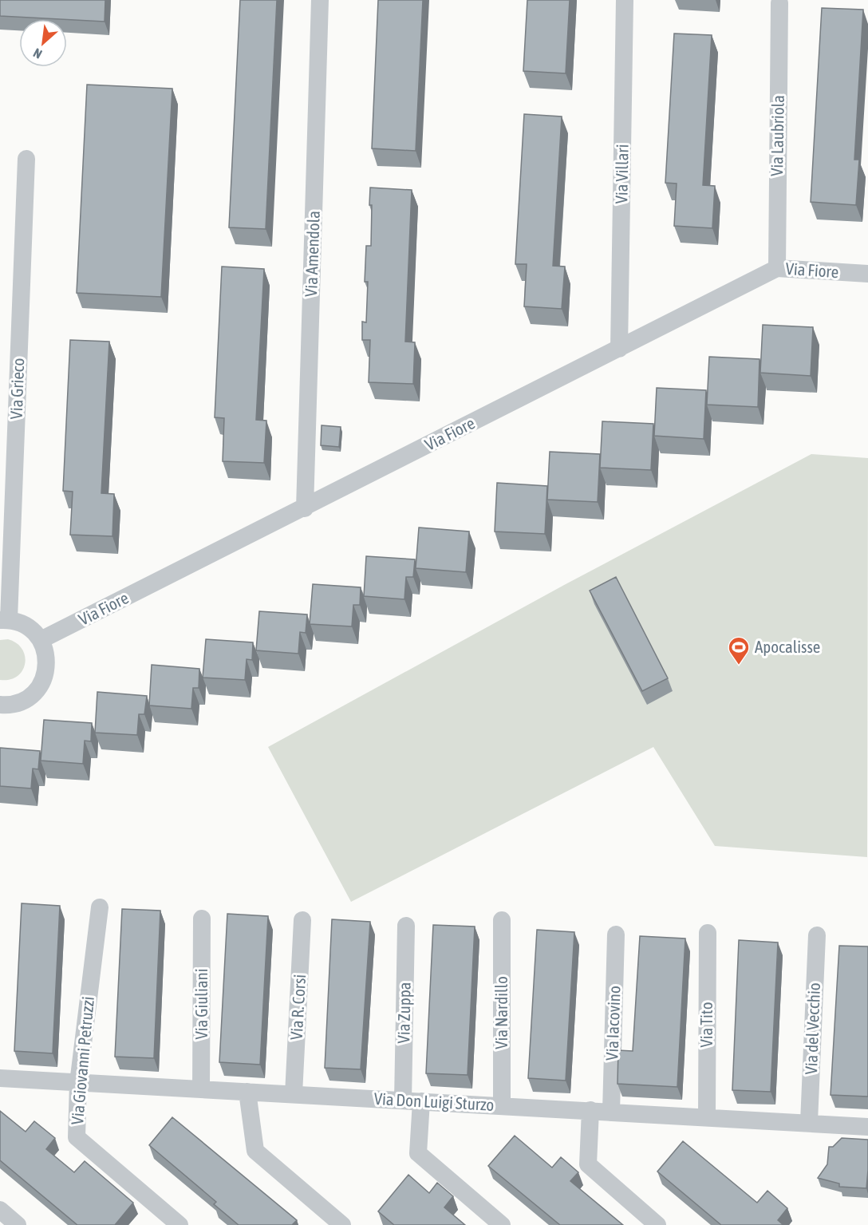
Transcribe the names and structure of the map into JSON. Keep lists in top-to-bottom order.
{
  "streets": {
    "street": [
      "Via Laubriola",
      "Via Villari",
      "Via Amendola",
      "Via Fiore",
      "Via Grieco",
      "Via Giuliani",
      "Via R. Corsi",
      "Via Zuppa",
      "Via Nardillo",
      "Via Iacovino",
      "Via Tito",
      "Via del Vecchio",
      "Via Giovanni Petruzzi",
      "Via Don Luigi Sturzo"
    ]
  },
  "crossings": [
    ["Via Laubriola", "Via Fiore"],
    ["Via Villari", "Via Fiore"],
    ["Via Amendola", "Via Fiore"],
    ["Via Giuliani", "Via Don Luigi Sturzo"],
    ["Via R. Corsi", "Via Don Luigi Sturzo"],
    ["Via Zuppa", "Via Don Luigi Sturzo"],
    ["Via Nardillo", "Via Don Luigi Sturzo"],
    ["Via Iacovino", "Via Don Luigi Sturzo"],
    ["Via Tito", "Via Don Luigi Sturzo"],
    ["Via del Vecchio", "Via Don Luigi Sturzo"],
    ["Via Giovanni Petruzzi", "Via Don Luigi Sturzo"]
  ],
  "places": {
    "sports": ["Apocalisse"]
  },
  "north": "bottom left"
}
